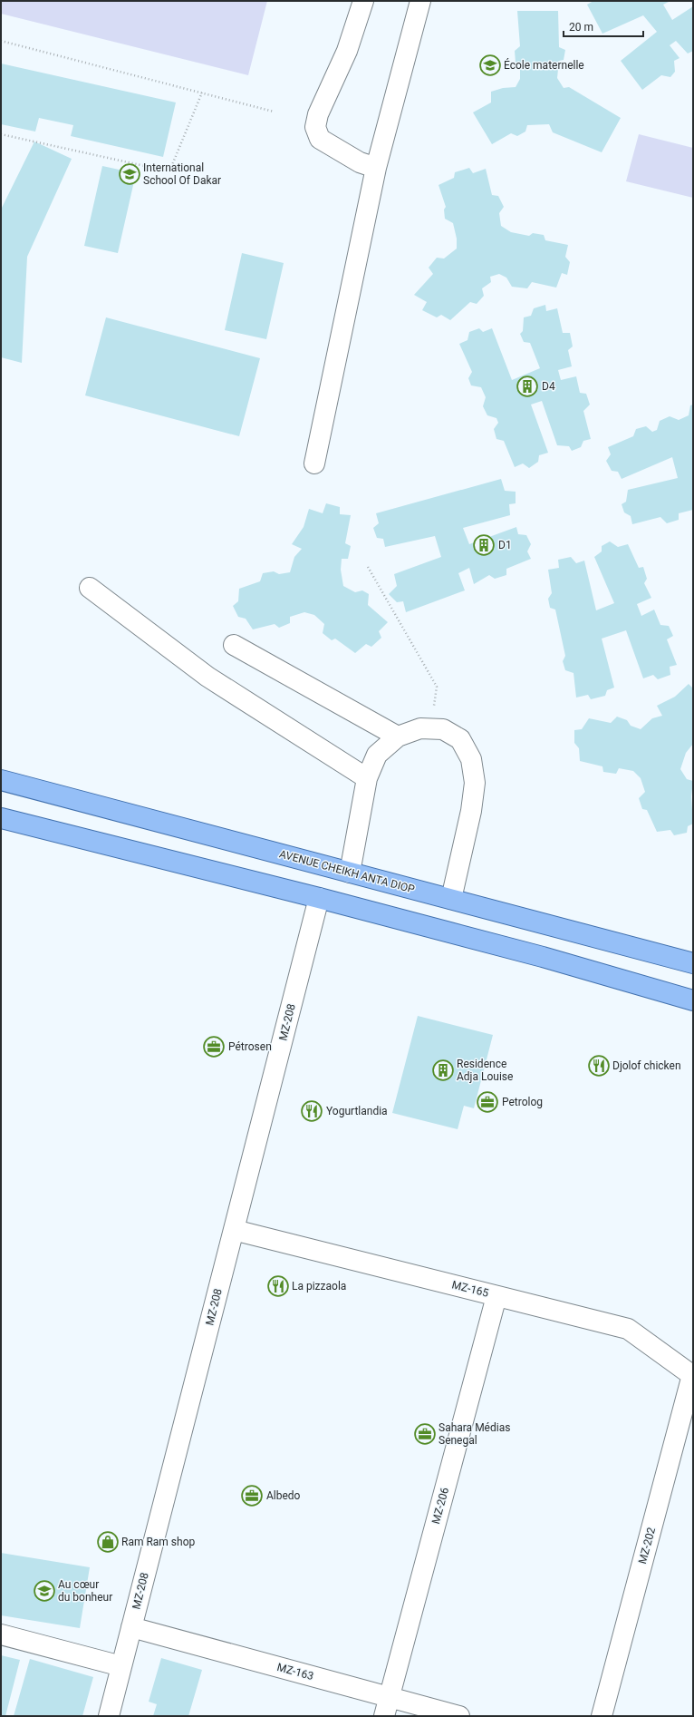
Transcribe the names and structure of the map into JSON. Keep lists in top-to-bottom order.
{
  "streets": {
    "main road": ["AVENUE CHEIKH ANTA DIOP"],
    "street": [
      "MZ-208",
      "MZ-165",
      "MZ-206",
      "MZ-202",
      "MZ-163"
    ]
  },
  "crossings": [
    ["MZ-208", "MZ-165"],
    ["MZ-208", "MZ-163"],
    ["MZ-165", "MZ-206"],
    ["MZ-165", "MZ-202"],
    ["MZ-206", "MZ-163"]
  ],
  "places": {
    "school or university": ["École maternelle", "International School Of Dakar", "Au cœur du bonheur"],
    "building": ["D4", "D1", "Residence Adja Louise"],
    "office": [
      "Pétrosen",
      "Petrolog",
      "Sahara Médias Senegal",
      "Albedo"
    ],
    "restaurant": ["Djolof chicken", "Yogurtlandia", "La pizzaola"],
    "shop": ["Ram Ram shop"]
  },
  "scale_bar": "20 m"
}
